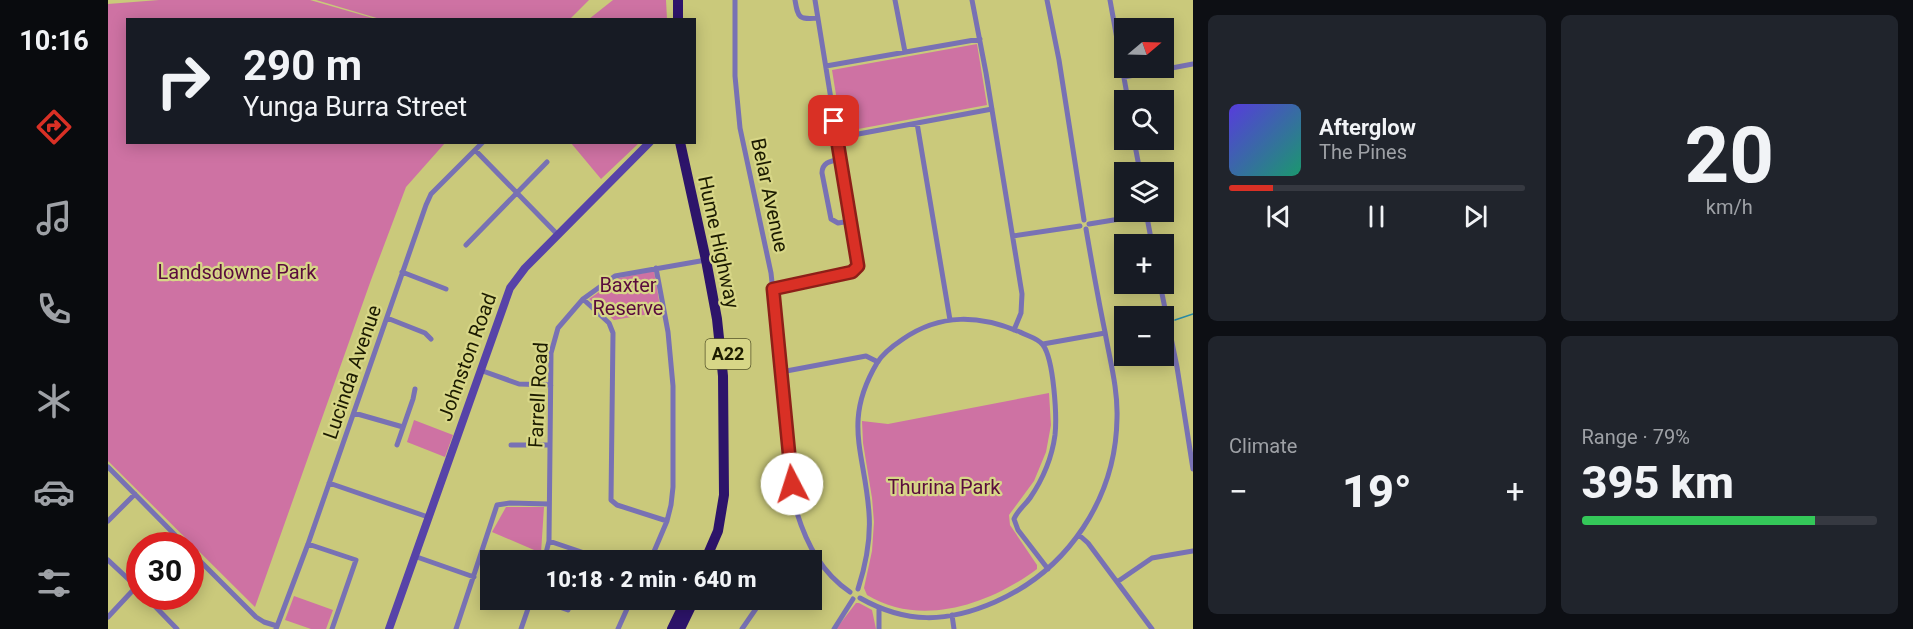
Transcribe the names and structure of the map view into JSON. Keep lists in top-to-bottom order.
{
  "streets": {
    "highway": ["Hume Highway", "A22"],
    "street": [
      "Belar Avenue",
      "Johnston Road",
      "Lucinda Avenue",
      "Farrell Road"
    ]
  },
  "crossings": [
    ["Hume Highway", "Farrell Road"]
  ],
  "parks": ["Landsdowne Park", "Baxter Reserve", "Thurina Park"],
  "north": "right",
  "page": {
    "tabs": "10:16",
    "tile": [
      ["20", "km/h"],
      "Climate",
      ["Range · 79%", "395 km"]
    ],
    "map_buttons": ["+", "−"],
    "turn": ["290 m", "Yunga Burra Street"],
    "song": ["Afterglow", "The Pines"],
    "heat": ["−", "19°", "+"],
    "limit": "30",
    "trip": "10:18 · 2 min · 640 m"
  }
}
